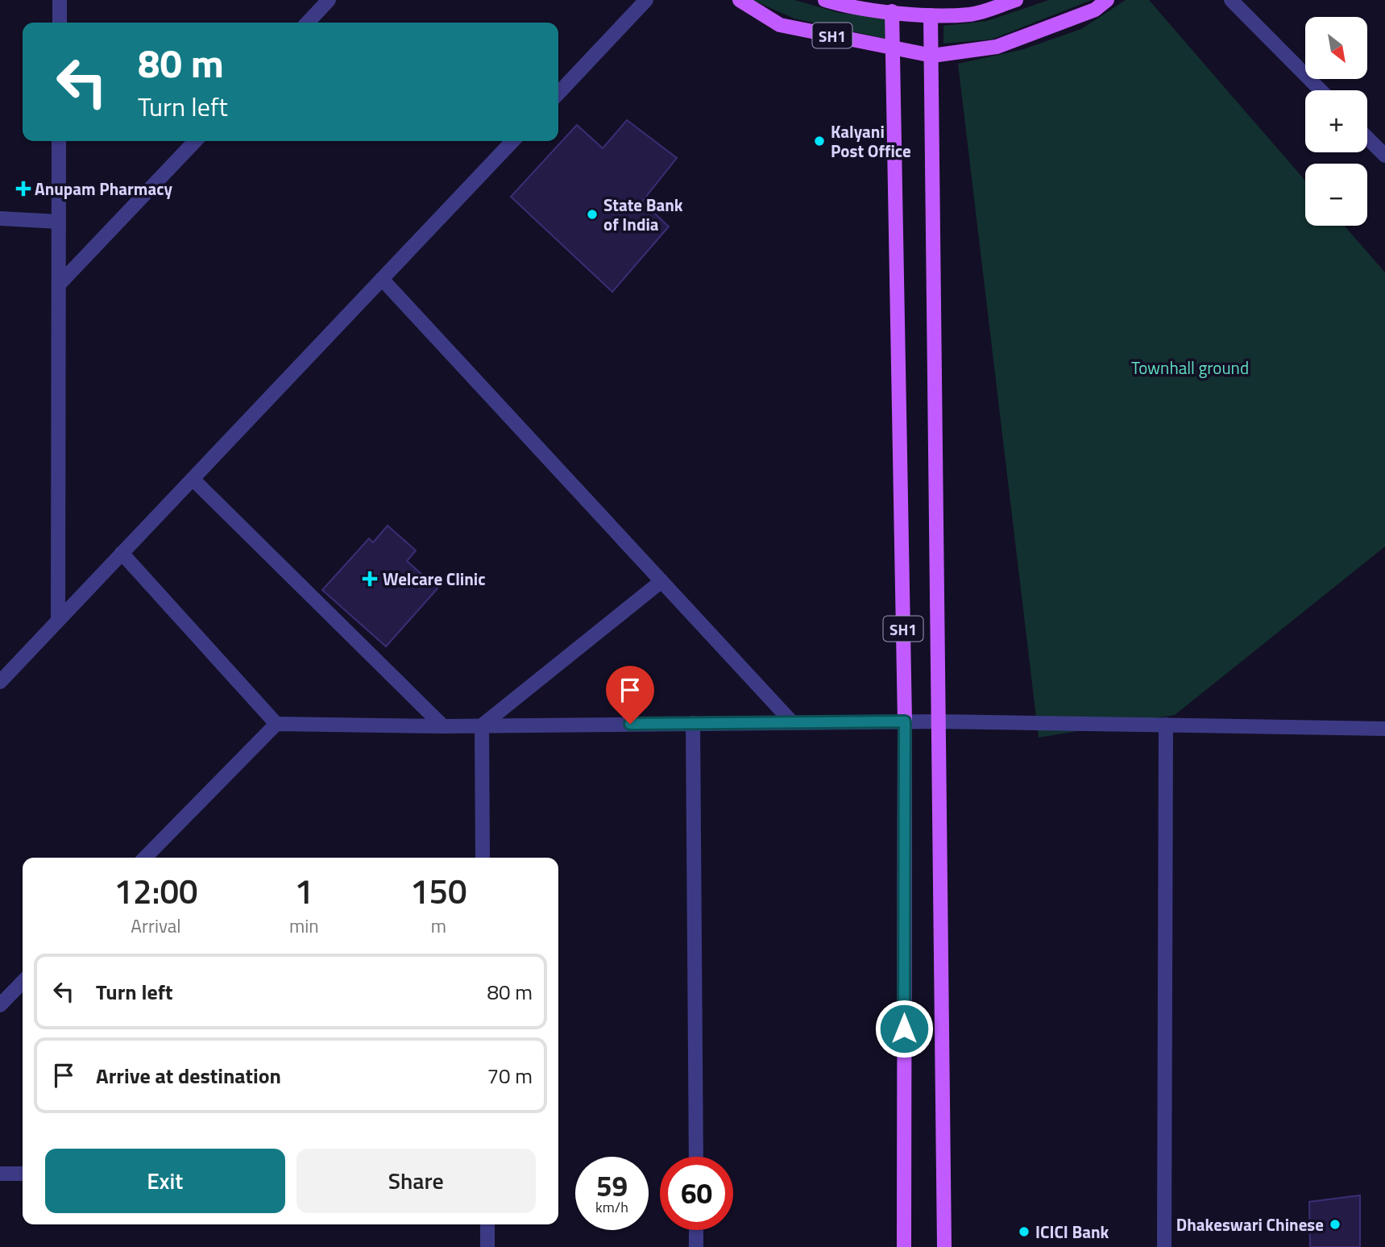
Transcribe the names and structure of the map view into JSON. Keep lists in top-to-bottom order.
{
  "streets": {
    "main road": ["SH1"]
  },
  "parks": ["Townhall ground"],
  "places": {
    "other": [
      "Kalyani Post Office",
      "State Bank of India",
      "Dhakeswari Chinese",
      "ICICI Bank"
    ],
    "health": ["Anupam Pharmacy", "Welcare Clinic"]
  },
  "north": "bottom right",
  "page": {
    "map_buttons": ["+", "−"],
    "turn": ["80 m", "Turn left"],
    "eta": [
      "12:00",
      "Arrival",
      "1",
      "min",
      "150",
      "m"
    ],
    "list": [
      {
        "name": "Turn left",
        "value": "80 m"
      },
      {
        "name": "Arrive at destination",
        "value": "70 m"
      }
    ],
    "buttons": ["Exit", "Share"],
    "speed": "59 km/h",
    "limit": "60"
  }
}
